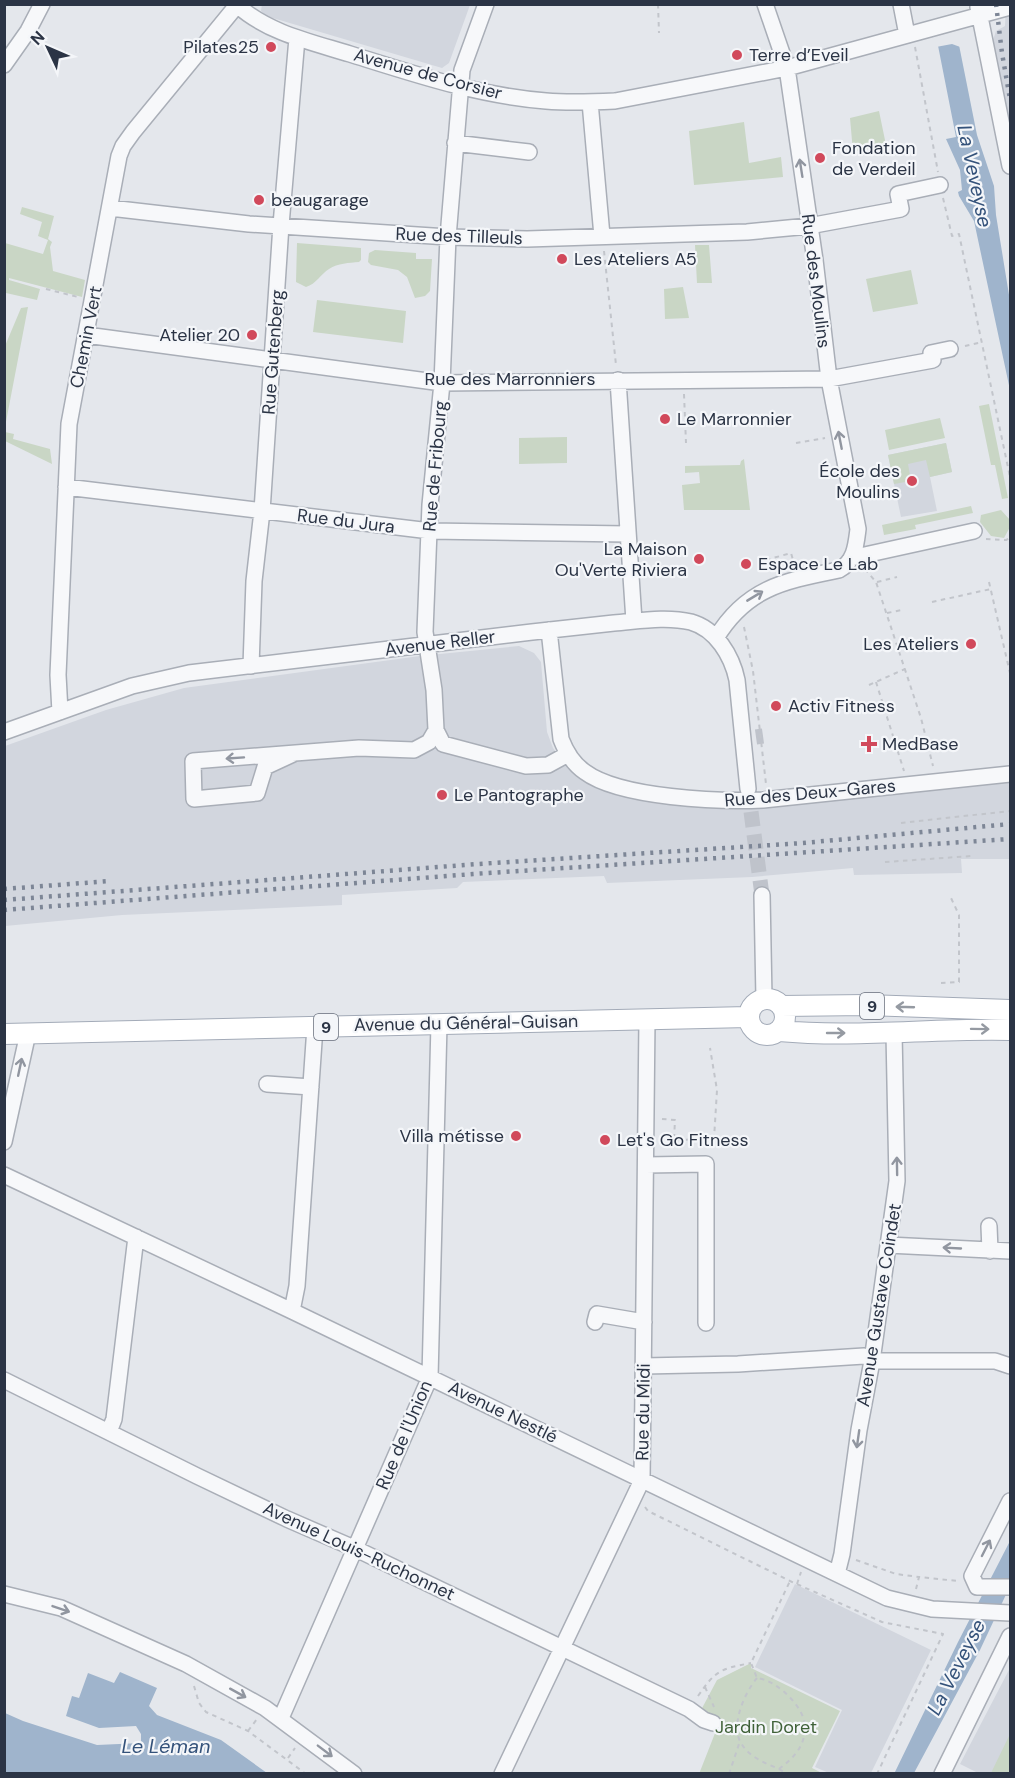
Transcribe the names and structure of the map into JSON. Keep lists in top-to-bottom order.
{
  "streets": {
    "main road": ["9", "Avenue du Général-Guisan"],
    "street": [
      "Avenue de Corsier",
      "Rue des Tilleuls",
      "Rue des Moulins",
      "Chemin Vert",
      "Rue Gutenberg",
      "Rue des Marronniers",
      "Rue de Fribourg",
      "Rue du Jura",
      "Avenue Reller",
      "Rue des Deux-Gares",
      "Avenue Gustave Coindet",
      "Avenue Nestlé",
      "Rue du Midi",
      "Rue de l'Union",
      "Avenue Louis-Ruchonnet"
    ]
  },
  "crossings": [
    ["Avenue de Corsier", "Rue des Moulins"],
    ["Avenue de Corsier", "Chemin Vert"],
    ["Avenue de Corsier", "Rue Gutenberg"],
    ["Avenue de Corsier", "Rue de Fribourg"],
    ["Rue des Tilleuls", "Rue des Moulins"],
    ["Rue des Tilleuls", "Chemin Vert"],
    ["Rue des Tilleuls", "Rue Gutenberg"],
    ["Rue des Tilleuls", "Rue de Fribourg"],
    ["Rue des Moulins", "Rue des Marronniers"],
    ["Chemin Vert", "Rue des Marronniers"],
    ["Chemin Vert", "Rue du Jura"],
    ["Chemin Vert", "Avenue Reller"],
    ["Rue Gutenberg", "Rue des Marronniers"],
    ["Rue Gutenberg", "Rue du Jura"],
    ["Rue Gutenberg", "Avenue Reller"],
    ["Rue des Marronniers", "Rue de Fribourg"],
    ["Rue de Fribourg", "Rue du Jura"],
    ["Rue de Fribourg", "Avenue Reller"],
    ["Avenue Reller", "Rue des Deux-Gares"],
    ["9", "Avenue du Général-Guisan"],
    ["9", "Avenue Gustave Coindet"],
    ["Avenue du Général-Guisan", "Rue du Midi"],
    ["Avenue du Général-Guisan", "Rue de l'Union"],
    ["Avenue Gustave Coindet", "Avenue Nestlé"],
    ["Avenue Nestlé", "Rue du Midi"],
    ["Avenue Nestlé", "Rue de l'Union"],
    ["Rue du Midi", "Avenue Louis-Ruchonnet"],
    ["Rue de l'Union", "Avenue Louis-Ruchonnet"]
  ],
  "one_way": ["Rue des Moulins"],
  "water": ["La Veveyse", "Le Léman"],
  "parks": ["Jardin Doret"],
  "places": {
    "other": [
      "Pilates25",
      "Terre d’Eveil",
      "Fondation de Verdeil",
      "beaugarage",
      "Les Ateliers A5",
      "Atelier 20",
      "Le Marronnier",
      "École des Moulins",
      "La Maison Ou'Verte Riviera",
      "Espace Le Lab",
      "Les Ateliers",
      "Activ Fitness",
      "Le Pantographe",
      "Villa métisse",
      "Let's Go Fitness"
    ],
    "health": ["MedBase"]
  },
  "north": "top left"
}
